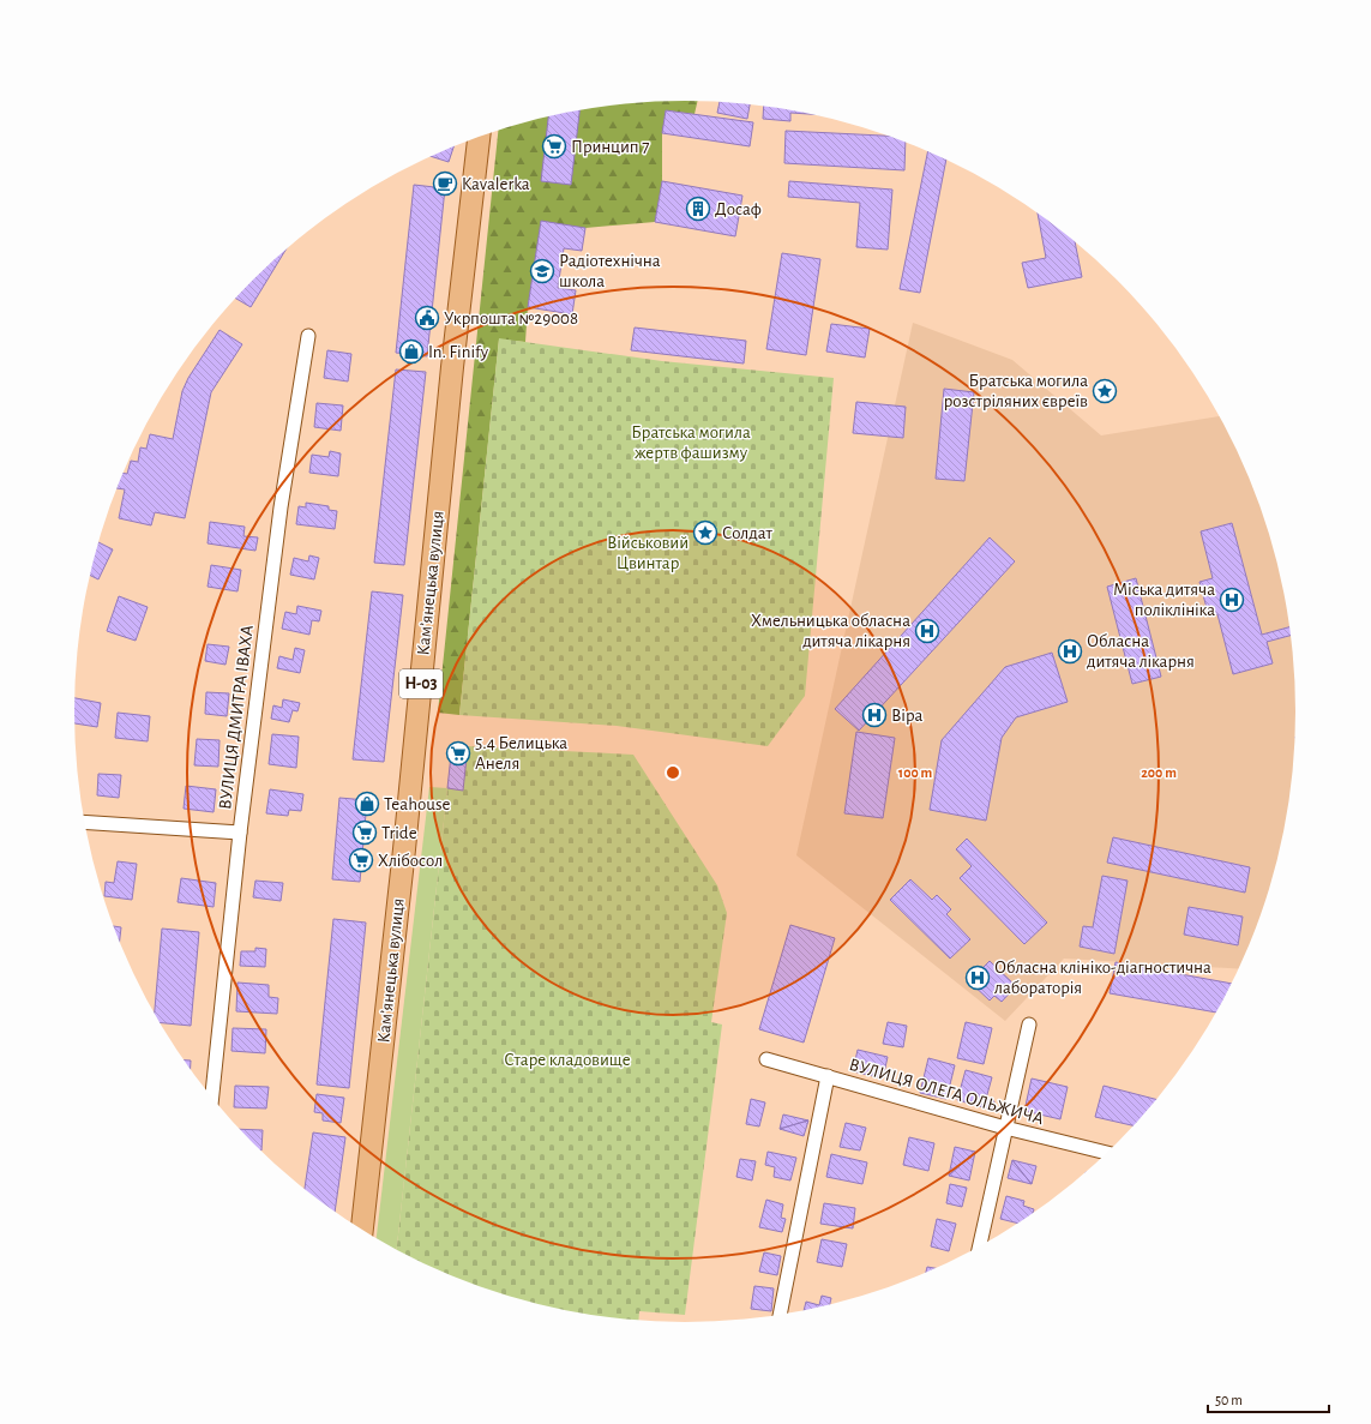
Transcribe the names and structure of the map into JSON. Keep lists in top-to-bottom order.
{
  "streets": {
    "main road": ["Камʼянецька вулиця", "Н-03"],
    "street": ["ВУЛИЦЯ ДМИТРА ІВАХА", "ВУЛИЦЯ ОЛЕГА ОЛЬЖИЧА"]
  },
  "parks": ["Братська могила жертв фашизму", "Військовий Цвинтар", "Старе кладовище"],
  "places": {
    "supermarket": [
      "Принцип 7",
      "5.4 Белицька Анеля",
      "Tride",
      "Хлібосол"
    ],
    "cafe": ["Kavalerka"],
    "building": ["Досаф"],
    "school or university": ["Радіотехнічна школа"],
    "public building": ["Укрпошта №29008"],
    "shop": ["In. Finify", "Teahouse"],
    "place": ["Братська могила розстріляних євреїв", "Солдат"],
    "hospital": [
      "Міська дитяча поліклініка",
      "Хмельницька обласна дитяча лікарня",
      "Обласна дитяча лікарня",
      "Віра",
      "Обласна клініко-діагностична лабораторія"
    ]
  },
  "scale_bar": "50 m",
  "rings": ["100 m", "200 m"]
}
